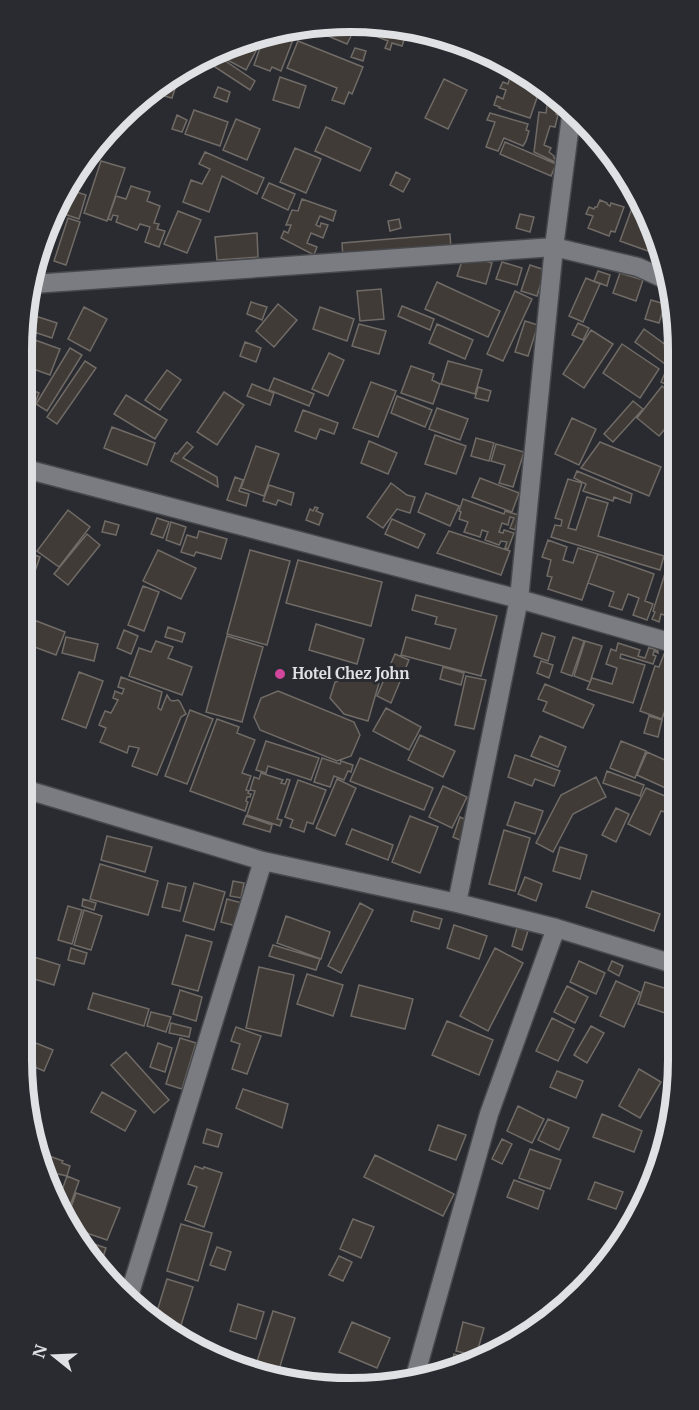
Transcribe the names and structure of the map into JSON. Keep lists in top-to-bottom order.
{
  "places": ["Hotel Chez John"],
  "north": "left"
}
